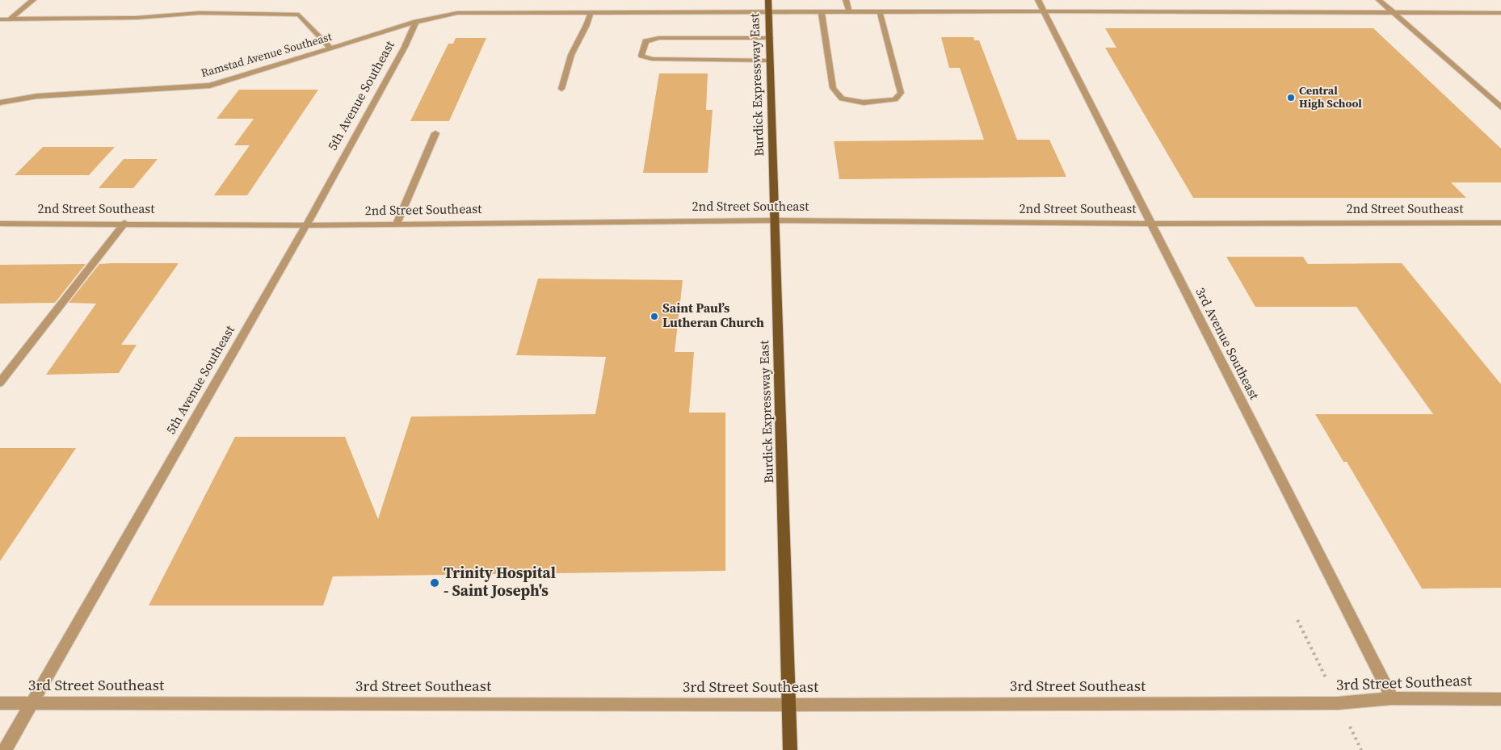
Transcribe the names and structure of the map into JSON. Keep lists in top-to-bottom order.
{
  "streets": {
    "main road": ["Burdick Expressway East"],
    "street": [
      "Ramstad Avenue Southeast",
      "5th Avenue Southeast",
      "2nd Street Southeast",
      "3rd Avenue Southeast",
      "3rd Street Southeast"
    ]
  },
  "crossings": [
    ["Ramstad Avenue Southeast", "Burdick Expressway East"],
    ["Ramstad Avenue Southeast", "5th Avenue Southeast"],
    ["Ramstad Avenue Southeast", "3rd Avenue Southeast"],
    ["Burdick Expressway East", "2nd Street Southeast"],
    ["Burdick Expressway East", "3rd Street Southeast"],
    ["5th Avenue Southeast", "2nd Street Southeast"],
    ["5th Avenue Southeast", "3rd Street Southeast"],
    ["2nd Street Southeast", "3rd Avenue Southeast"],
    ["3rd Avenue Southeast", "3rd Street Southeast"]
  ],
  "places": ["Central High School", "Saint Paul’s Lutheran Church", "Trinity Hospital - Saint Joseph's"]
}
